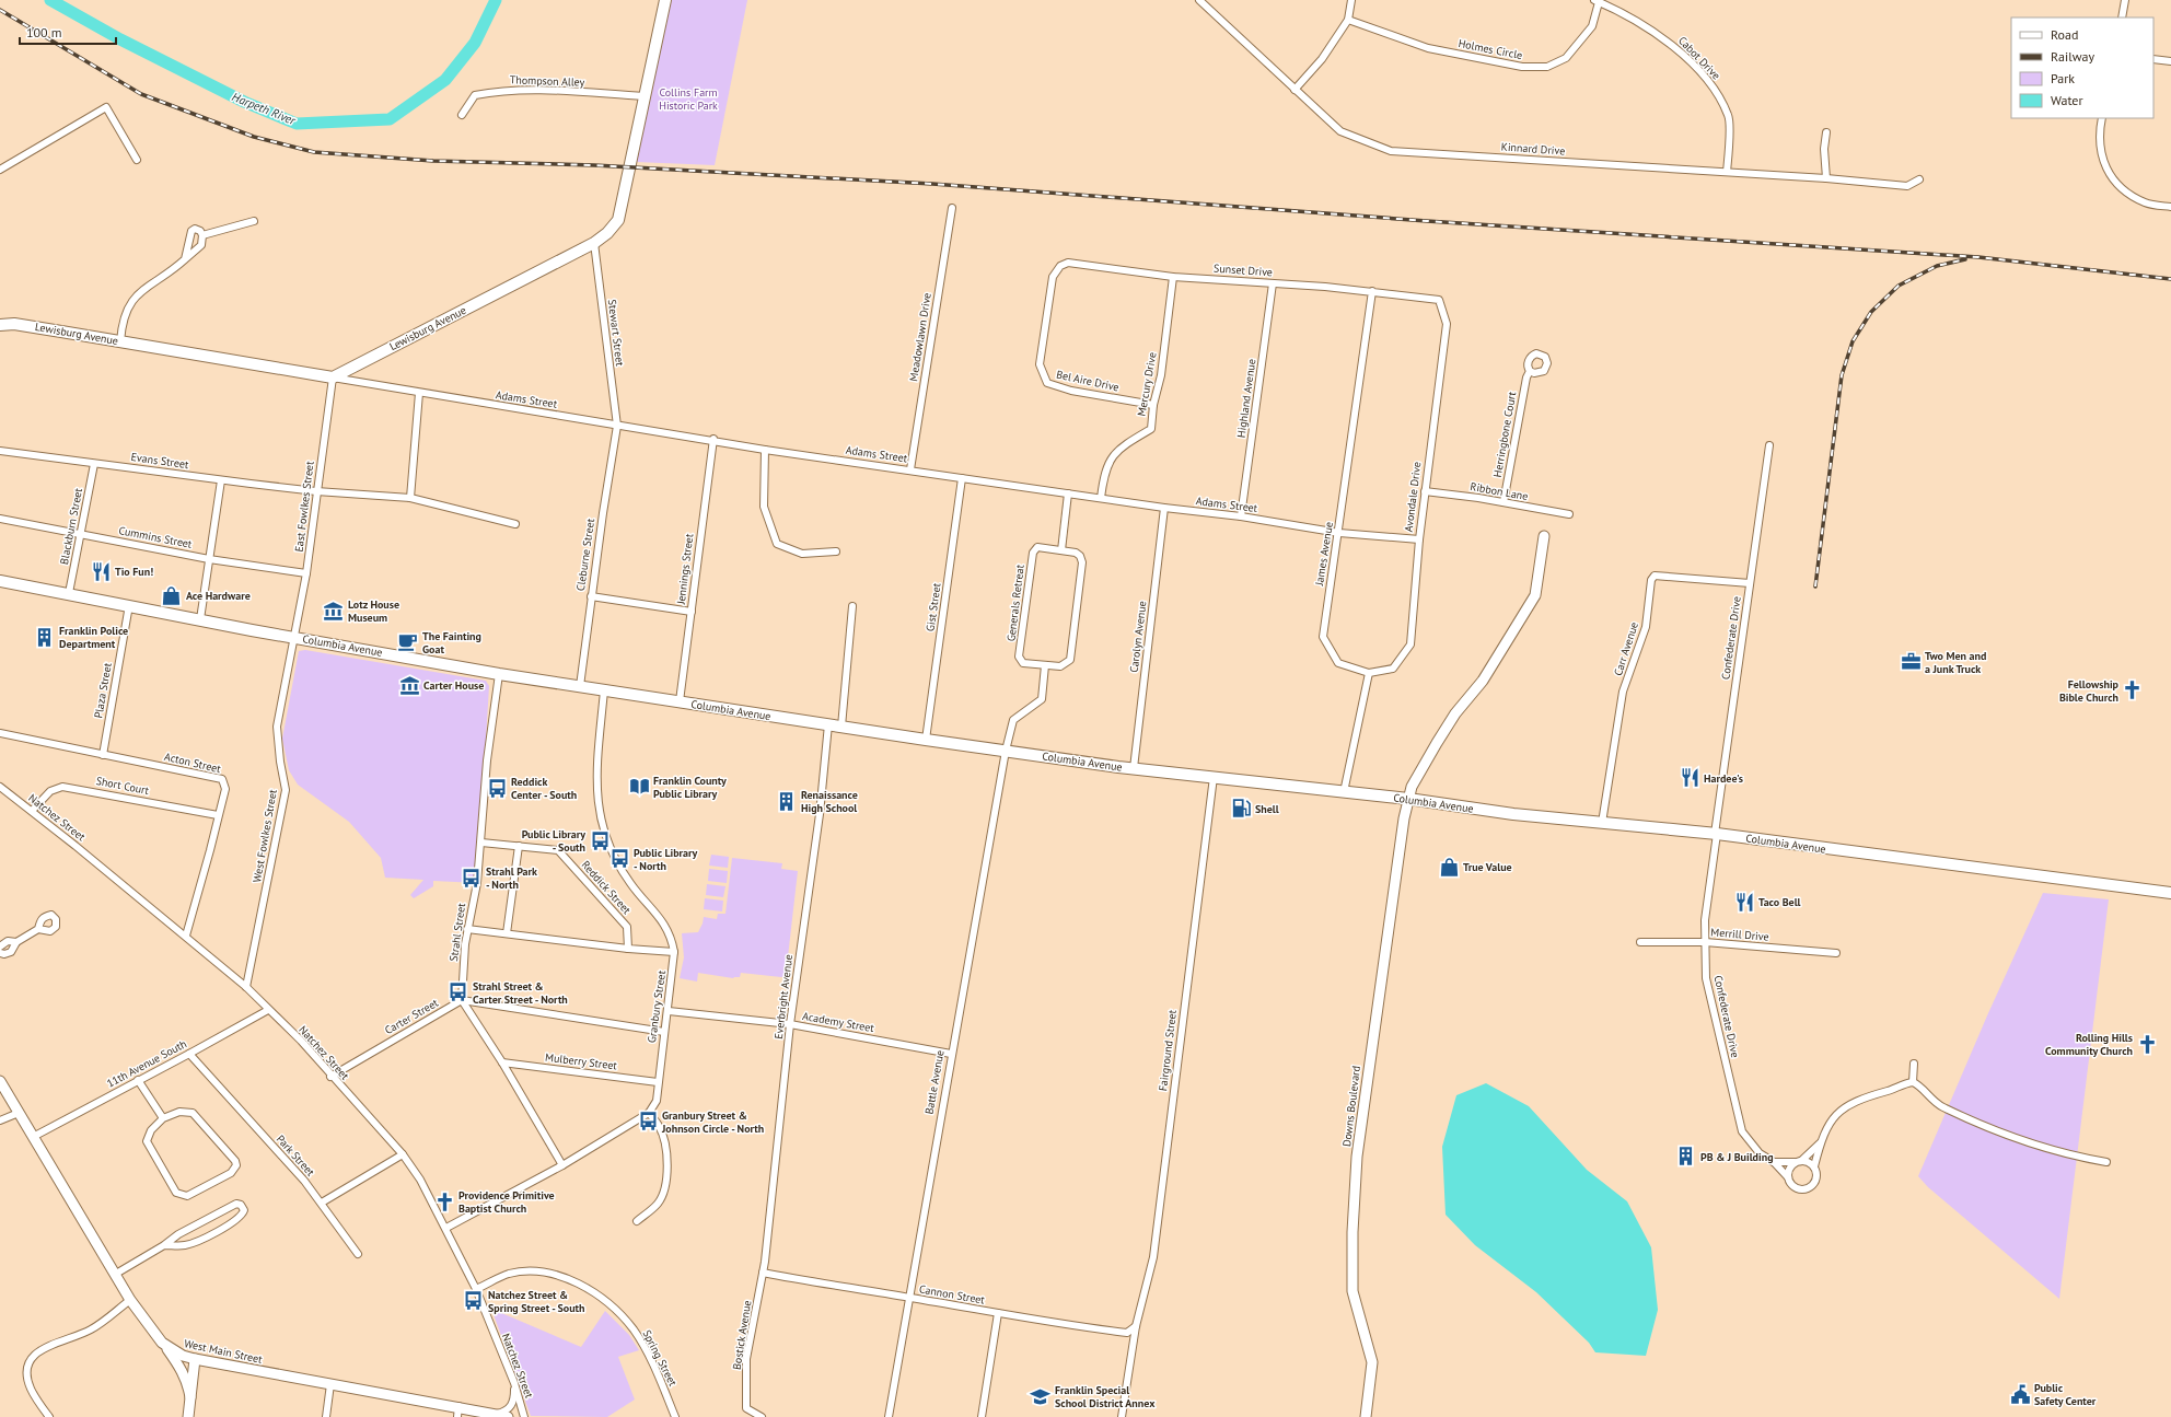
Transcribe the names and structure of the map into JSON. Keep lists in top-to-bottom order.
{
  "streets": {
    "main road": ["Lewisburg Avenue", "Columbia Avenue"],
    "street": [
      "Holmes Circle",
      "Cabot Drive",
      "Thompson Alley",
      "Kinnard Drive",
      "Sunset Drive",
      "Stewart Street",
      "Meadowlawn Drive",
      "Bel Aire Drive",
      "Mercury Drive",
      "Highland Avenue",
      "Adams Street",
      "Herringbone Court",
      "Evans Street",
      "Ribbon Lane",
      "Avondale Drive",
      "East Fowlkes Street",
      "Blackburn Street",
      "Cummins Street",
      "James Avenue",
      "Cleburne Street",
      "Jennings Street",
      "Generals Retreat",
      "Gist Street",
      "Carolyn Avenue",
      "Confederate Drive",
      "Carr Avenue",
      "Plaza Street",
      "Acton Street",
      "Short Court",
      "Natchez Street",
      "West Fowlkes Street",
      "Reddick Street",
      "Strahl Street",
      "Merrill Drive",
      "Everbright Avenue",
      "Granbury Street",
      "Carter Street",
      "Academy Street",
      "Fairground Street",
      "Mulberry Street",
      "11th Avenue South",
      "Battle Avenue",
      "Downs Boulevard",
      "Park Street",
      "Cannon Street",
      "Bostick Avenue",
      "West Main Street",
      "Spring Street"
    ]
  },
  "crossings": [
    ["Holmes Circle", "Cabot Drive"],
    ["Cabot Drive", "Kinnard Drive"],
    ["Thompson Alley", "Lewisburg Avenue"],
    ["Sunset Drive", "Bel Aire Drive"],
    ["Sunset Drive", "Mercury Drive"],
    ["Sunset Drive", "Highland Avenue"],
    ["Sunset Drive", "Avondale Drive"],
    ["Sunset Drive", "James Avenue"],
    ["Lewisburg Avenue", "Stewart Street"],
    ["Lewisburg Avenue", "Adams Street"],
    ["Lewisburg Avenue", "East Fowlkes Street"],
    ["Stewart Street", "Adams Street"],
    ["Stewart Street", "Cleburne Street"],
    ["Meadowlawn Drive", "Adams Street"],
    ["Bel Aire Drive", "Mercury Drive"],
    ["Mercury Drive", "Adams Street"],
    ["Highland Avenue", "Adams Street"],
    ["Adams Street", "Avondale Drive"],
    ["Adams Street", "East Fowlkes Street"],
    ["Adams Street", "James Avenue"],
    ["Adams Street", "Cleburne Street"],
    ["Adams Street", "Jennings Street"],
    ["Adams Street", "Gist Street"],
    ["Adams Street", "Carolyn Avenue"],
    ["Herringbone Court", "Ribbon Lane"],
    ["Evans Street", "East Fowlkes Street"],
    ["Evans Street", "Blackburn Street"],
    ["Ribbon Lane", "Avondale Drive"],
    ["Avondale Drive", "James Avenue"],
    ["East Fowlkes Street", "Cummins Street"],
    ["East Fowlkes Street", "Columbia Avenue"],
    ["East Fowlkes Street", "West Fowlkes Street"],
    ["Blackburn Street", "Cummins Street"],
    ["Blackburn Street", "Columbia Avenue"],
    ["Cleburne Street", "Columbia Avenue"],
    ["Jennings Street", "Columbia Avenue"],
    ["Gist Street", "Columbia Avenue"],
    ["Carolyn Avenue", "Columbia Avenue"],
    ["Confederate Drive", "Columbia Avenue"],
    ["Confederate Drive", "Carr Avenue"],
    ["Confederate Drive", "Merrill Drive"],
    ["Columbia Avenue", "Carr Avenue"],
    ["Columbia Avenue", "Plaza Street"],
    ["Columbia Avenue", "West Fowlkes Street"],
    ["Columbia Avenue", "Strahl Street"],
    ["Columbia Avenue", "Everbright Avenue"],
    ["Columbia Avenue", "Granbury Street"],
    ["Columbia Avenue", "Fairground Street"],
    ["Columbia Avenue", "Battle Avenue"],
    ["Columbia Avenue", "Downs Boulevard"],
    ["Plaza Street", "Acton Street"],
    ["Acton Street", "Short Court"],
    ["Acton Street", "Natchez Street"],
    ["Short Court", "Natchez Street"],
    ["Natchez Street", "West Fowlkes Street"],
    ["Natchez Street", "Carter Street"],
    ["Natchez Street", "11th Avenue South"],
    ["Natchez Street", "Spring Street"],
    ["Reddick Street", "Strahl Street"],
    ["Strahl Street", "Carter Street"],
    ["Everbright Avenue", "Academy Street"],
    ["Everbright Avenue", "Cannon Street"],
    ["Everbright Avenue", "Bostick Avenue"],
    ["Granbury Street", "Academy Street"],
    ["Granbury Street", "Mulberry Street"],
    ["Academy Street", "Battle Avenue"],
    ["Fairground Street", "Cannon Street"],
    ["11th Avenue South", "Park Street"],
    ["11th Avenue South", "West Main Street"],
    ["Battle Avenue", "Cannon Street"],
    ["Cannon Street", "Bostick Avenue"]
  ],
  "water": ["Harpeth River"],
  "parks": ["Collins Farm Historic Park"],
  "places": {
    "restaurant": ["Tio Fun!", "Hardee's", "Taco Bell"],
    "shop": ["Ace Hardware", "True Value"],
    "museum": ["Lotz House Museum", "Carter House"],
    "building": ["Franklin Police Department", "Renaissance High School", "PB & J Building"],
    "cafe": ["The Fainting Goat"],
    "office": ["Two Men and a Junk Truck"],
    "church": ["Fellowship Bible Church", "Rolling Hills Community Church", "Providence Primitive Baptist Church"],
    "library": ["Franklin County Public Library"],
    "bus stop": [
      "Reddick Center - South",
      "Public Library - South",
      "Public Library - North",
      "Strahl Park - North",
      "Strahl Street & Carter Street - North",
      "Granbury Street & Johnson Circle - North",
      "Natchez Street & Spring Street - South"
    ],
    "fuel station": ["Shell"],
    "public building": ["Public Safety Center"],
    "school or university": ["Franklin Special School District Annex"]
  },
  "legend": [
    "Road",
    "Railway",
    "Park",
    "Water"
  ],
  "scale_bar": "100 m"
}
